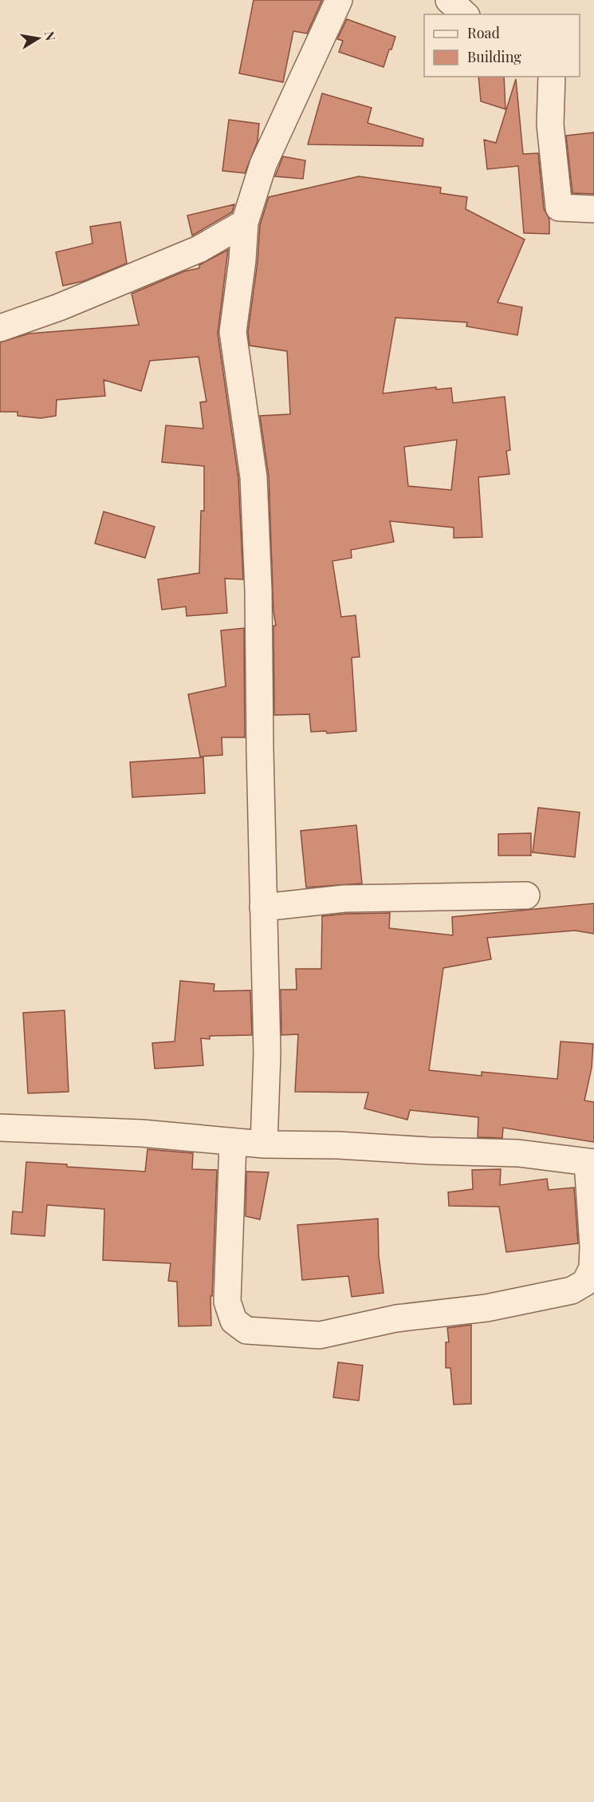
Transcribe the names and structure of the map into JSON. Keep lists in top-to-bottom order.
{
  "legend": ["Road", "Building"],
  "north": "right"
}
